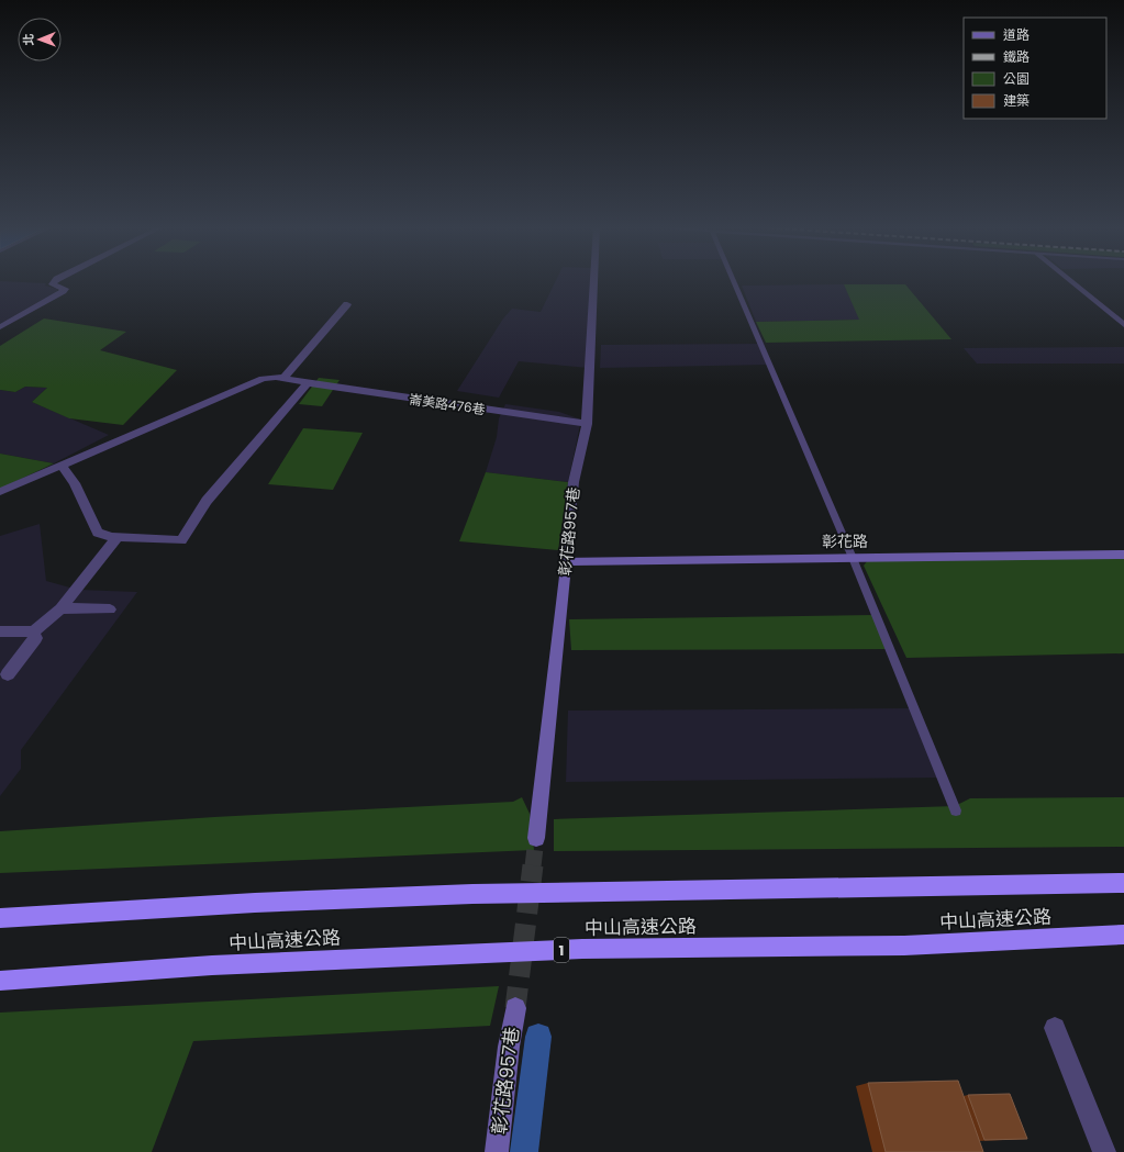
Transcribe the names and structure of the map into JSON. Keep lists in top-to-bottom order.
{
  "streets": {
    "highway": ["中山高速公路", "1"],
    "street": ["崙美路476巷", "彰花路957巷", "彰花路"]
  },
  "crossings": [
    ["崙美路476巷", "彰花路957巷"],
    ["彰花路957巷", "彰花路"]
  ],
  "legend": [
    "道路",
    "鐵路",
    "公園",
    "建築"
  ],
  "north": "left"
}
